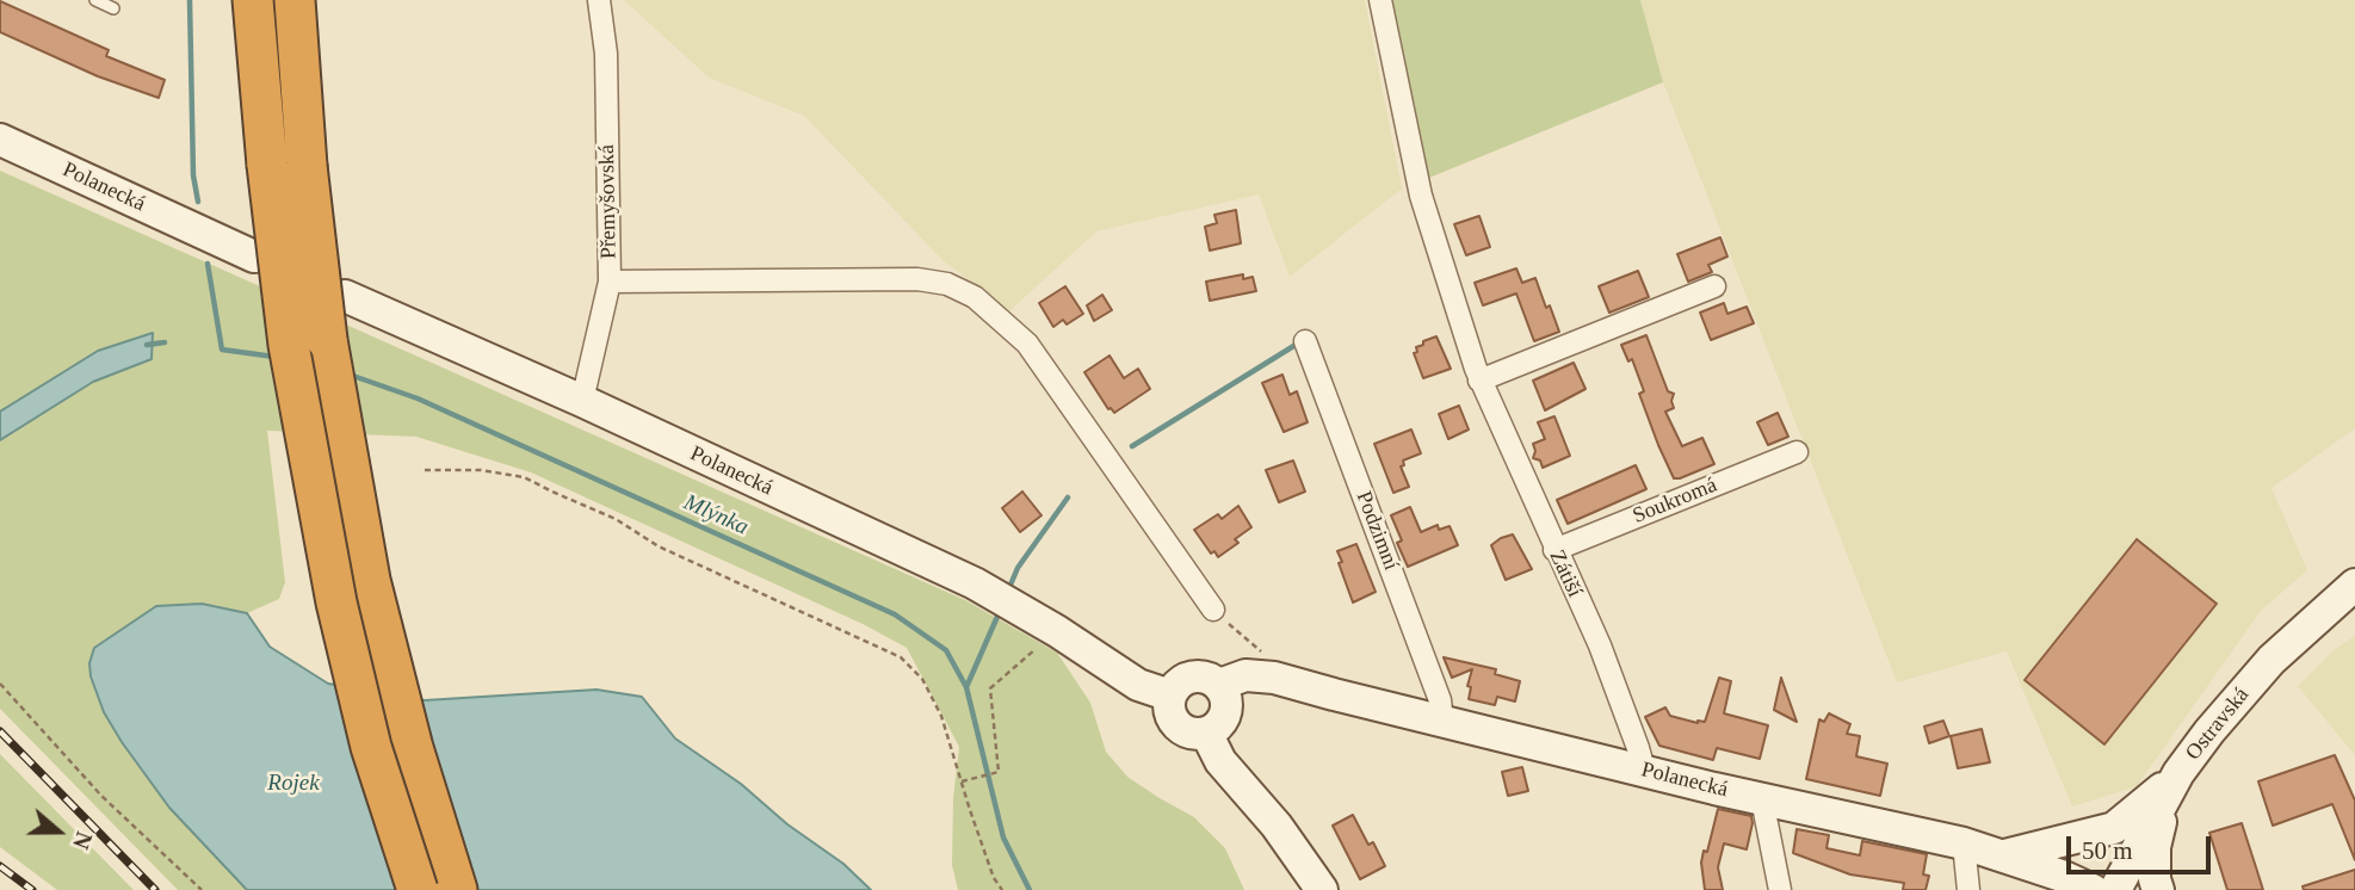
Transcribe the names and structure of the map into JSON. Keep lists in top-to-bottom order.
{
  "streets": {
    "street": [
      "Polanecká",
      "Přemyšovská",
      "Soukromá",
      "Podzimní",
      "Zátiší",
      "Ostravská"
    ]
  },
  "crossings": [
    ["Polanecká", "Přemyšovská"],
    ["Polanecká", "Podzimní"],
    ["Polanecká", "Zátiší"],
    ["Soukromá", "Zátiší"]
  ],
  "water": ["Mlýnka", "Rojek"],
  "scale_bar": "50 m",
  "north": "right"
}
